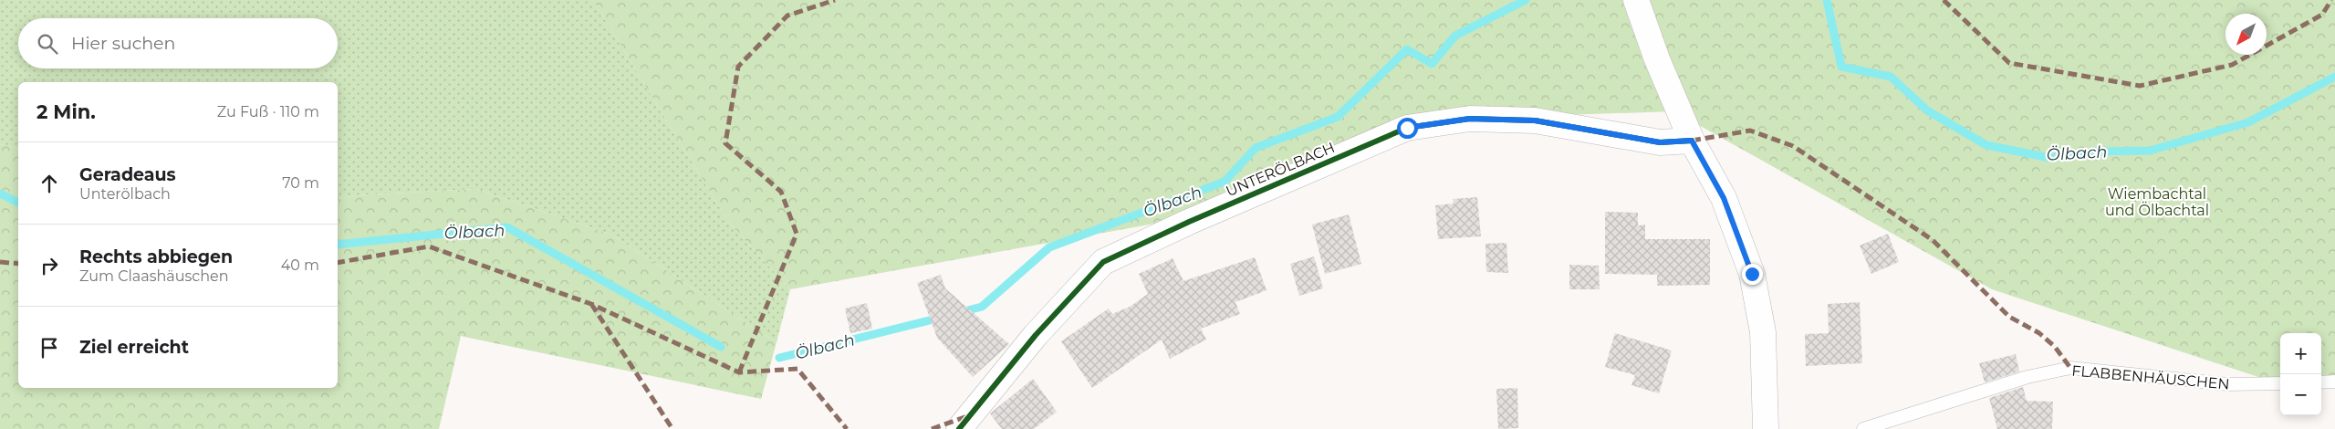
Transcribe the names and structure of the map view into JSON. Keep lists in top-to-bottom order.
{
  "streets": {
    "street": ["UNTERÖLBACH"],
    "lane": ["FLABBENHÄUSCHEN"]
  },
  "water": ["Ölbach"],
  "parks": ["Wiembachtal und Ölbachtal"],
  "north": "bottom left",
  "page": {
    "search": "Hier suchen",
    "heading": ["2 Min.", "Zu Fuß · 110 m"],
    "list": [
      ["Geradeaus", "Unterölbach", "70 m"],
      ["Rechts abbiegen", "Zum Claashäuschen", "40 m"],
      "Ziel erreicht"
    ],
    "map_buttons": ["+", "−"]
  }
}
